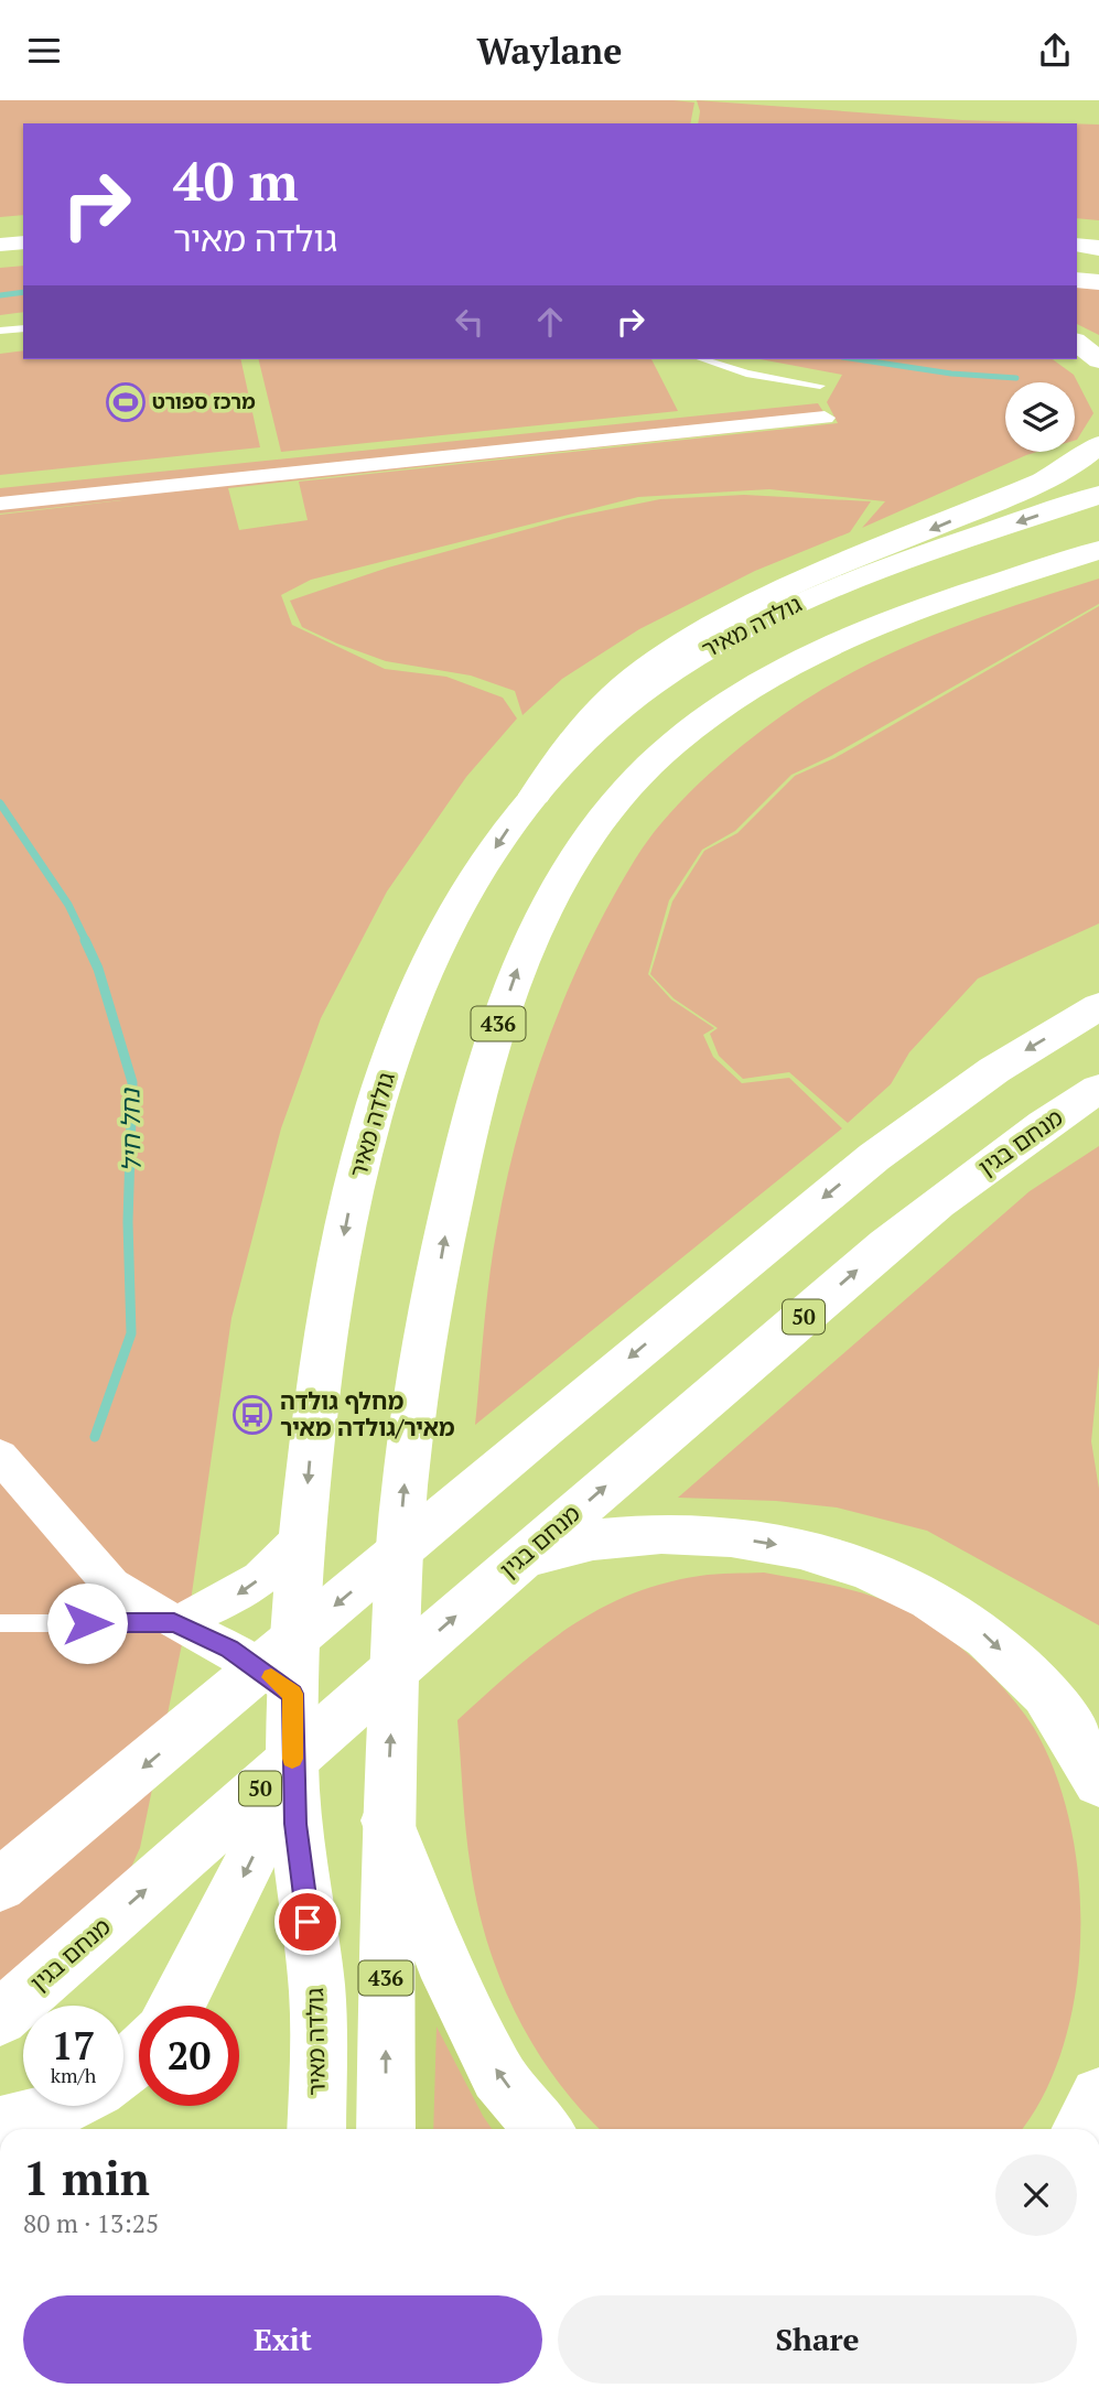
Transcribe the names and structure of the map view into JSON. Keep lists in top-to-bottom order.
{
  "streets": {
    "main road": [
      "גולדה מאיר",
      "436",
      "מנחם בגין",
      "50"
    ]
  },
  "water": ["נחל חיל"],
  "places": {
    "sports": ["מרכז ספורט"],
    "bus stop": ["מחלף גולדה מאיר/גולדה מאיר"]
  },
  "page": {
    "header": "Waylane",
    "turn": ["40 m", "גולדה מאיר"],
    "speed": "17 km/h",
    "limit": "20",
    "heading": ["1 min", "80 m · 13:25"],
    "buttons": ["Exit", "Share"]
  }
}
